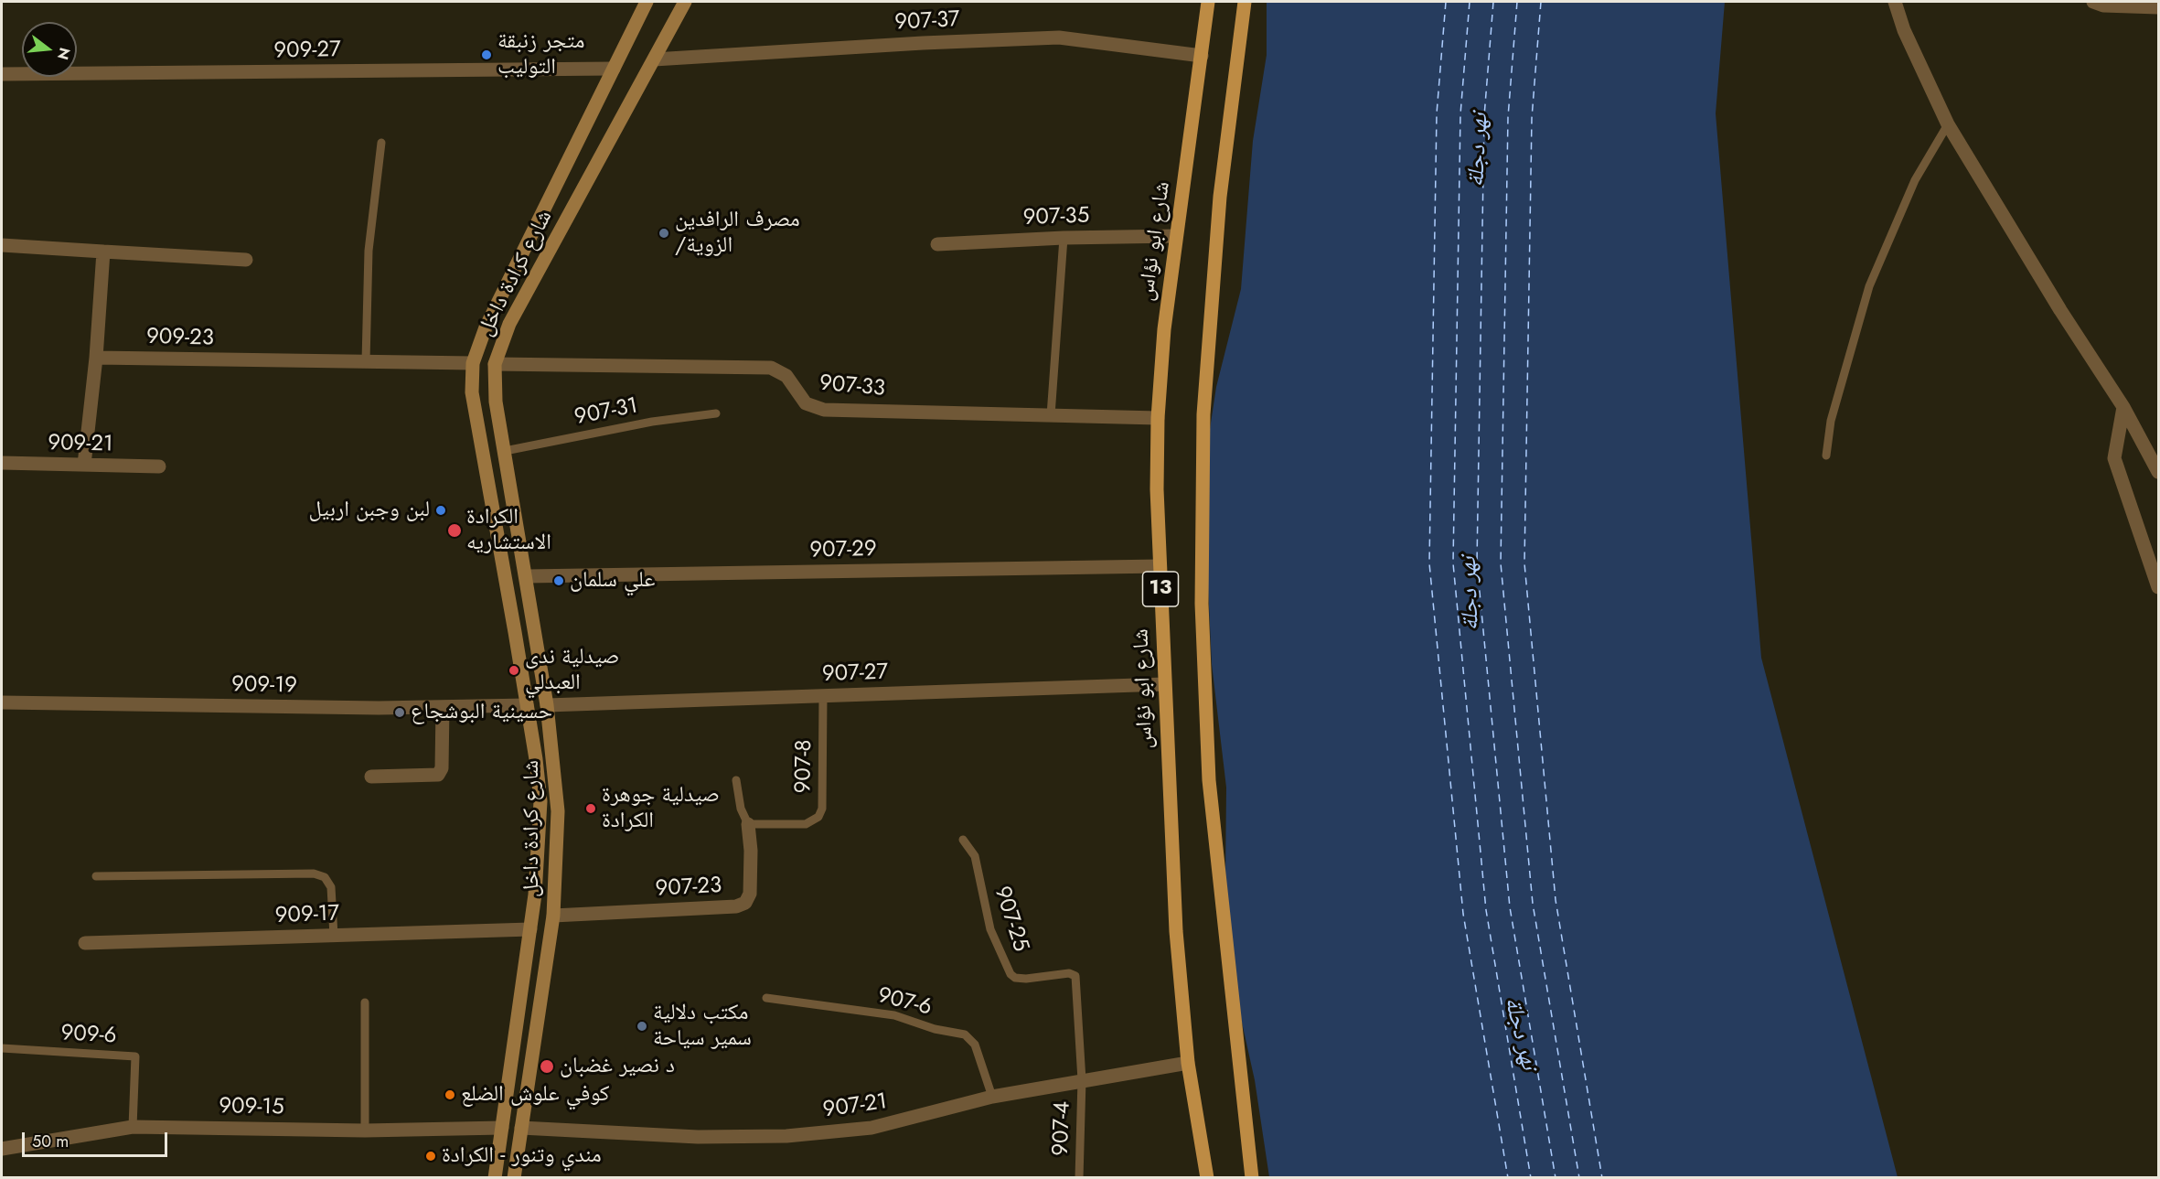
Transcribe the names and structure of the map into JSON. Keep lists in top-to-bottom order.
{
  "streets": {
    "main road": ["شارع ابو نؤاس", "شارع كرادة داخل", "13"],
    "street": [
      "907-37",
      "909-27",
      "907-35",
      "909-23",
      "907-33",
      "909-21",
      "907-29",
      "907-27",
      "909-19",
      "907-23",
      "909-17",
      "907-21",
      "909-15"
    ],
    "lane": [
      "907-31",
      "907-8",
      "907-25",
      "907-6",
      "909-6",
      "907-4"
    ]
  },
  "crossings": [
    ["907-37", "شارع ابو نؤاس"],
    ["907-37", "شارع كرادة داخل"],
    ["909-27", "شارع كرادة داخل"],
    ["907-35", "شارع ابو نؤاس"],
    ["شارع ابو نؤاس", "907-33"],
    ["شارع ابو نؤاس", "907-29"],
    ["شارع ابو نؤاس", "907-27"],
    ["شارع ابو نؤاس", "907-21"],
    ["شارع كرادة داخل", "909-23"],
    ["شارع كرادة داخل", "907-33"],
    ["شارع كرادة داخل", "907-31"],
    ["شارع كرادة داخل", "907-29"],
    ["شارع كرادة داخل", "907-27"],
    ["شارع كرادة داخل", "909-19"],
    ["شارع كرادة داخل", "907-23"],
    ["شارع كرادة داخل", "909-17"],
    ["شارع كرادة داخل", "907-21"],
    ["شارع كرادة داخل", "909-15"],
    ["907-27", "907-8"],
    ["907-8", "907-23"],
    ["907-25", "907-21"],
    ["907-25", "907-4"],
    ["907-6", "907-21"],
    ["909-6", "909-15"],
    ["907-21", "907-4"]
  ],
  "water": ["نهر دجلة"],
  "places": [
    "متجر زنبقة التوليب",
    "مصرف الرافدين /الزوية",
    "لبن وجبن اربيل",
    "الكرادة الاستشاريه",
    "علي سلمان",
    "صيدلية ندى العبدلي",
    "حسينية البوشجاع",
    "صيدلية جوهرة الكرادة",
    "مكتب دلالية سمير سياحة",
    "د نصير غضبان",
    "كوفي علوش الضلع",
    "مندي وتنور - الكرادة"
  ],
  "scale_bar": "50 m",
  "north": "right"
}
